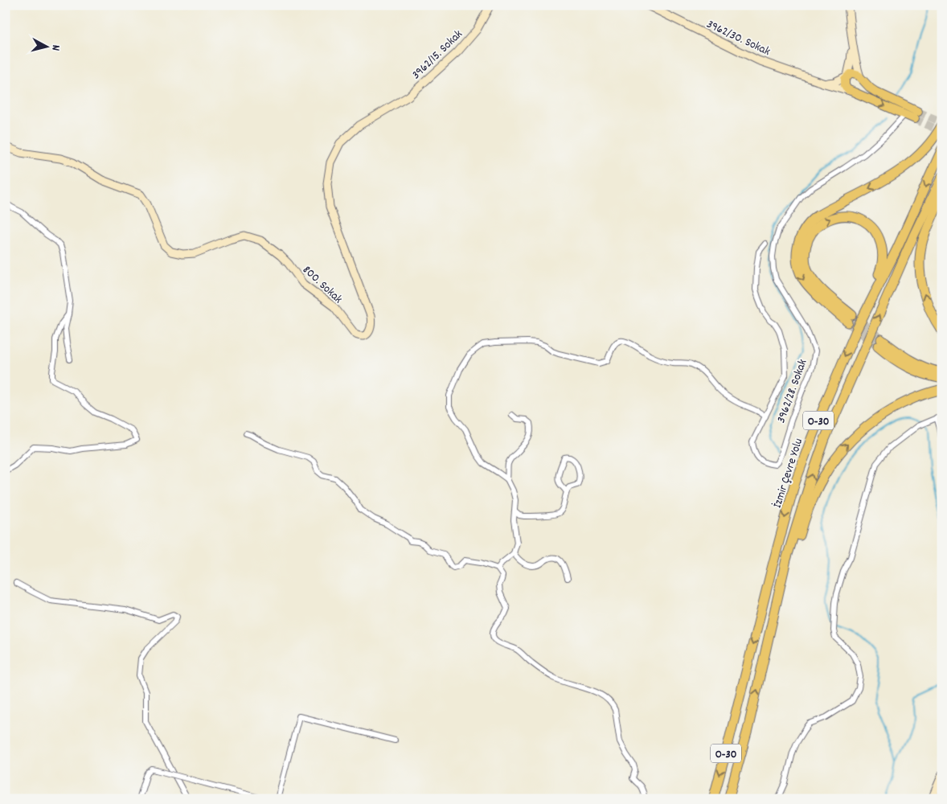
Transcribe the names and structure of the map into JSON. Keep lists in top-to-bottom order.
{
  "streets": {
    "highway": ["O-30", "İzmir Çevre Yolu"],
    "main road": ["3962/30. Sokak", "3962/15. Sokak", "800. Sokak"],
    "street": ["3962/28. Sokak"]
  },
  "crossings": [
    ["3962/15. Sokak", "800. Sokak"]
  ],
  "north": "right"
}
